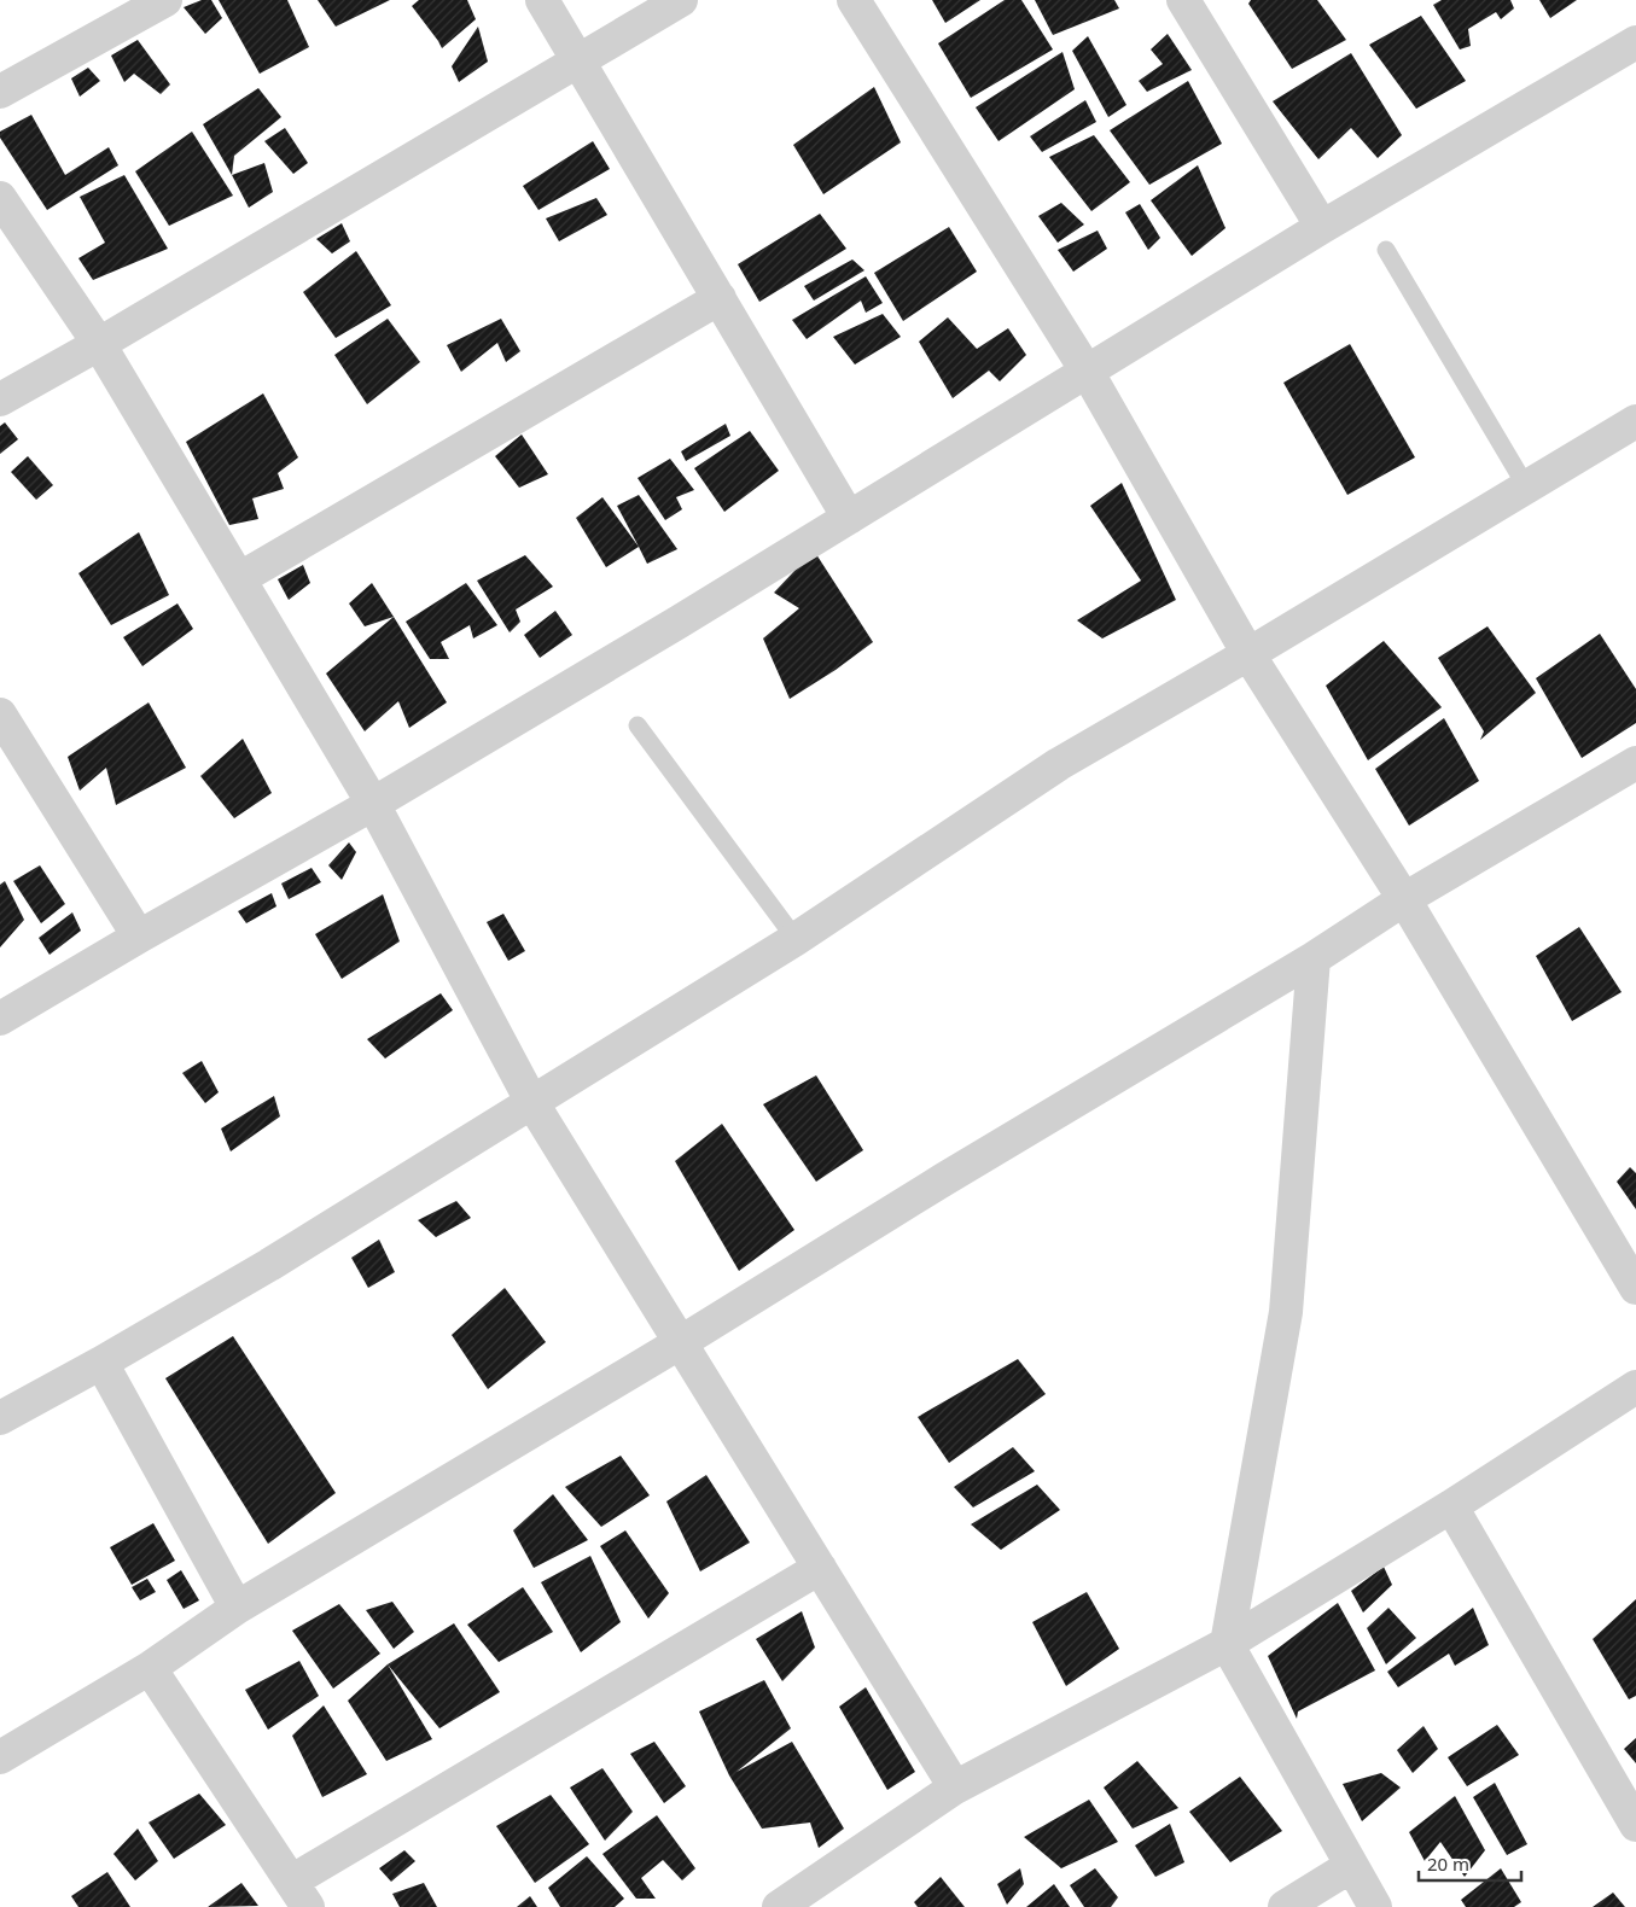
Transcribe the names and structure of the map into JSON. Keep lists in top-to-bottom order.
{
  "scale_bar": "20 m"
}
